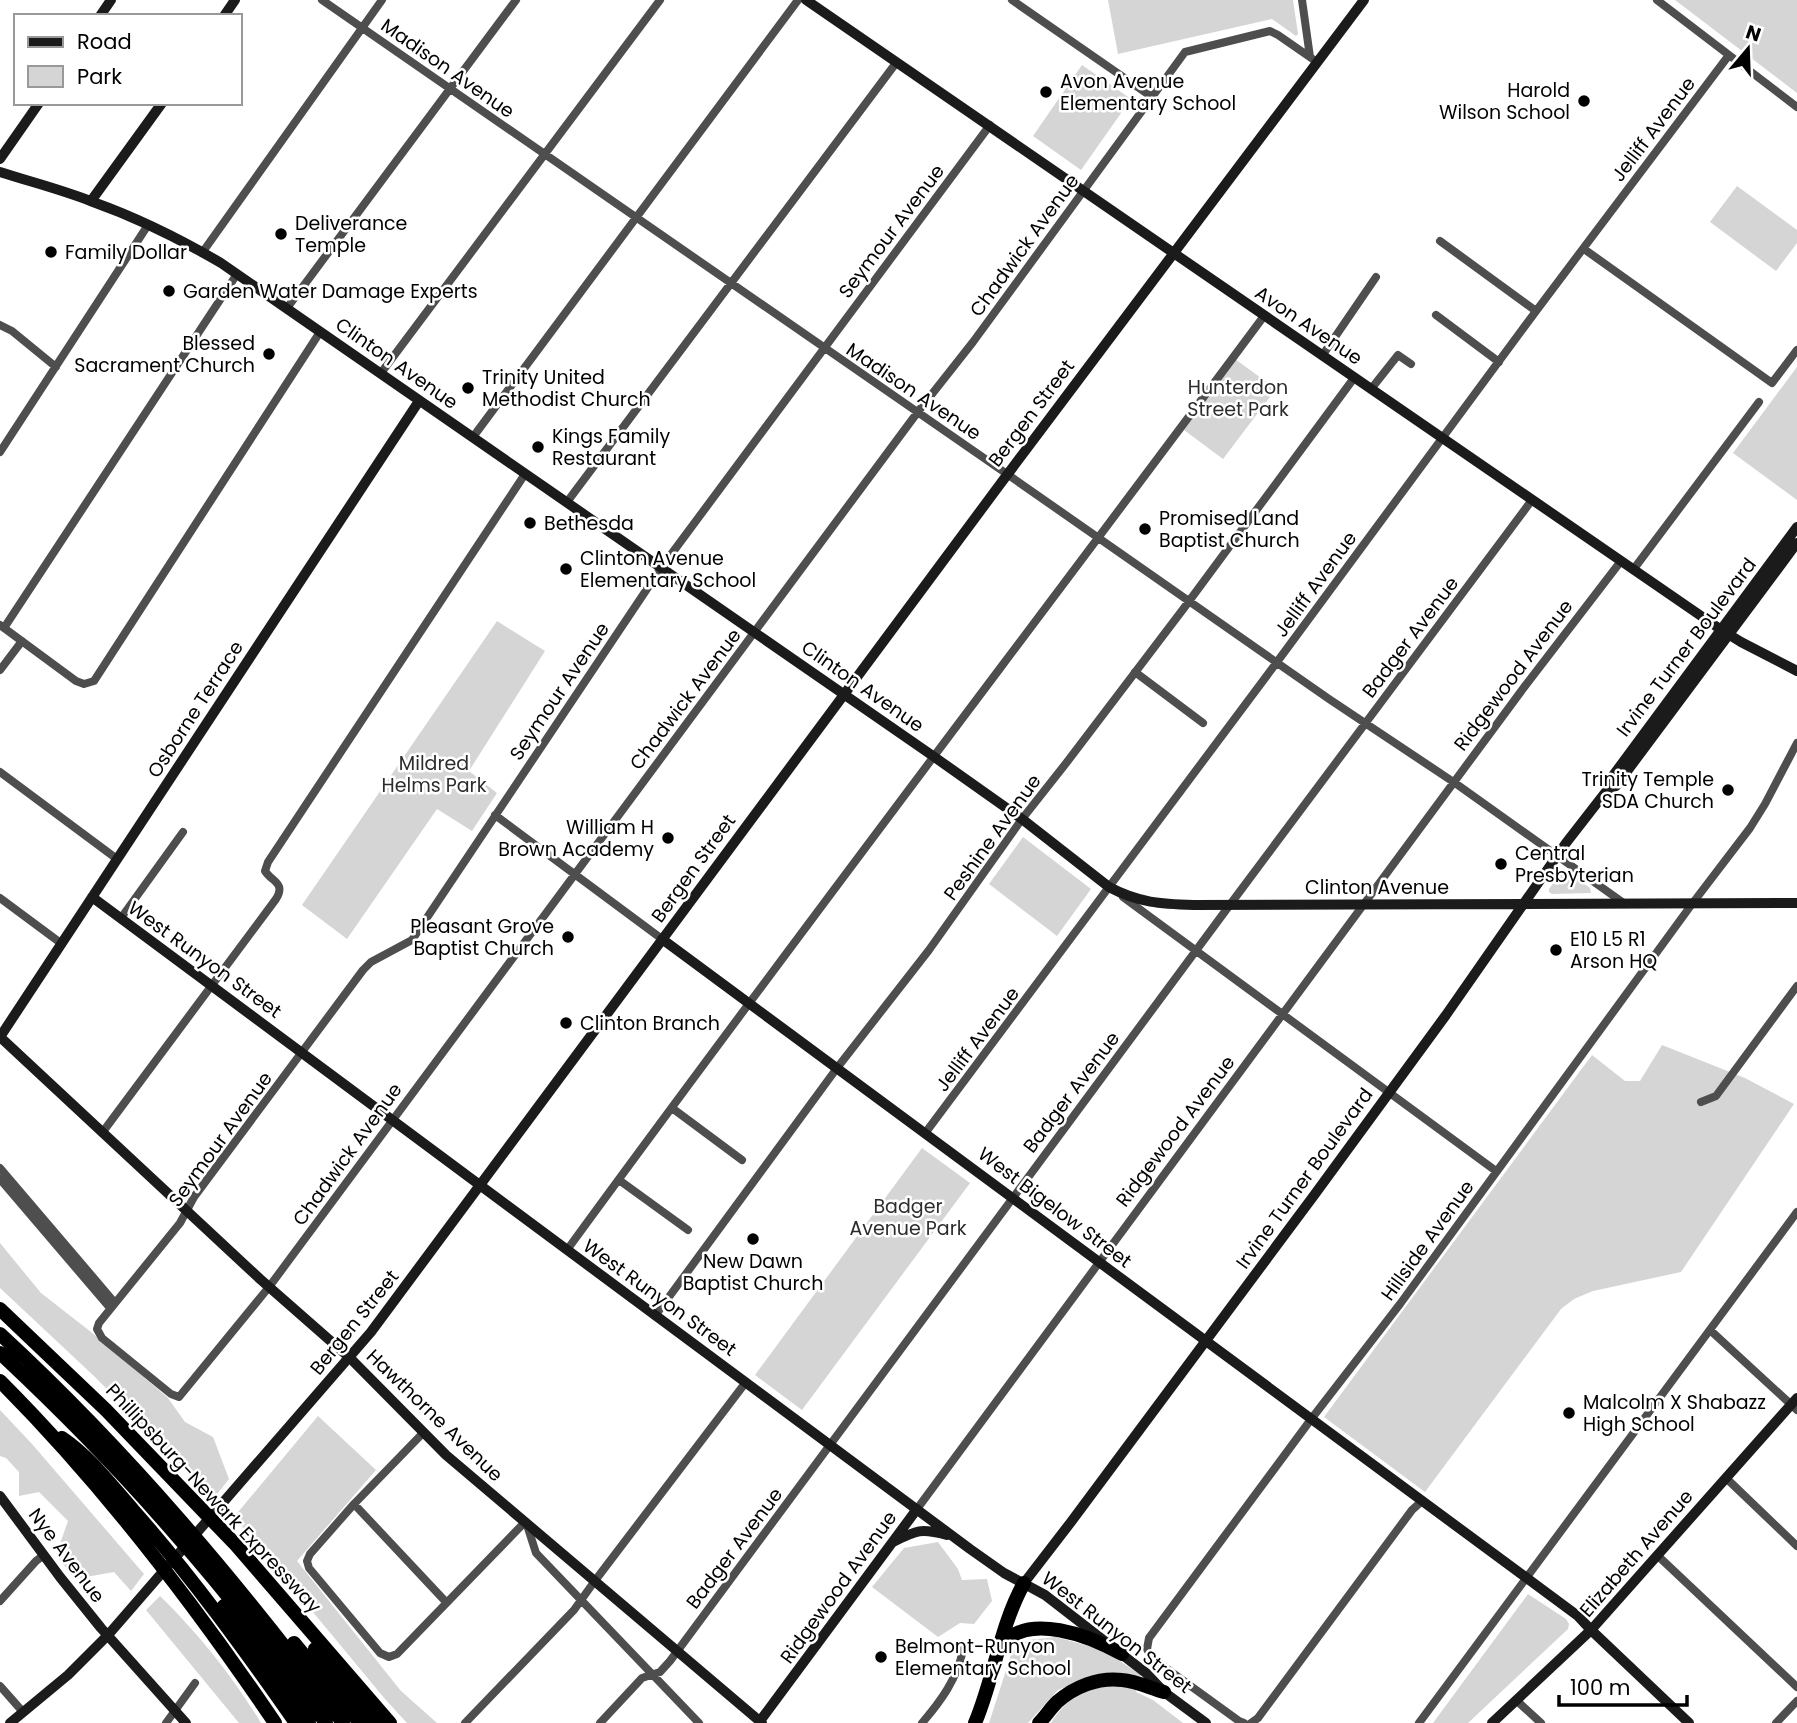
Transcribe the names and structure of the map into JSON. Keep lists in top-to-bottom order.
{
  "streets": {
    "highway": ["Phillipsburg-Newark Expressway"],
    "street": [
      "Madison Avenue",
      "Jelliff Avenue",
      "Seymour Avenue",
      "Chadwick Avenue",
      "Avon Avenue",
      "Clinton Avenue",
      "Bergen Street",
      "Badger Avenue",
      "Irvine Turner Boulevard",
      "Ridgewood Avenue",
      "Osborne Terrace",
      "Peshine Avenue",
      "West Runyon Street",
      "West Bigelow Street",
      "Hillside Avenue",
      "Hawthorne Avenue",
      "Elizabeth Avenue",
      "Nye Avenue"
    ]
  },
  "crossings": [
    ["Madison Avenue", "Jelliff Avenue"],
    ["Madison Avenue", "Seymour Avenue"],
    ["Madison Avenue", "Chadwick Avenue"],
    ["Madison Avenue", "Clinton Avenue"],
    ["Madison Avenue", "Bergen Street"],
    ["Madison Avenue", "Badger Avenue"],
    ["Madison Avenue", "Irvine Turner Boulevard"],
    ["Madison Avenue", "Ridgewood Avenue"],
    ["Madison Avenue", "Peshine Avenue"],
    ["Jelliff Avenue", "Avon Avenue"],
    ["Jelliff Avenue", "Clinton Avenue"],
    ["Jelliff Avenue", "West Bigelow Street"],
    ["Seymour Avenue", "Chadwick Avenue"],
    ["Seymour Avenue", "Avon Avenue"],
    ["Seymour Avenue", "Clinton Avenue"],
    ["Seymour Avenue", "West Runyon Street"],
    ["Seymour Avenue", "West Bigelow Street"],
    ["Seymour Avenue", "Hawthorne Avenue"],
    ["Chadwick Avenue", "Avon Avenue"],
    ["Chadwick Avenue", "Clinton Avenue"],
    ["Chadwick Avenue", "Bergen Street"],
    ["Chadwick Avenue", "West Runyon Street"],
    ["Chadwick Avenue", "West Bigelow Street"],
    ["Chadwick Avenue", "Hawthorne Avenue"],
    ["Avon Avenue", "Bergen Street"],
    ["Avon Avenue", "Badger Avenue"],
    ["Avon Avenue", "Irvine Turner Boulevard"],
    ["Avon Avenue", "Ridgewood Avenue"],
    ["Avon Avenue", "Peshine Avenue"],
    ["Clinton Avenue", "Bergen Street"],
    ["Clinton Avenue", "Badger Avenue"],
    ["Clinton Avenue", "Irvine Turner Boulevard"],
    ["Clinton Avenue", "Ridgewood Avenue"],
    ["Clinton Avenue", "Osborne Terrace"],
    ["Clinton Avenue", "Peshine Avenue"],
    ["Clinton Avenue", "Hillside Avenue"],
    ["Bergen Street", "West Runyon Street"],
    ["Bergen Street", "West Bigelow Street"],
    ["Bergen Street", "Hawthorne Avenue"],
    ["Bergen Street", "Nye Avenue"],
    ["Badger Avenue", "West Runyon Street"],
    ["Badger Avenue", "West Bigelow Street"],
    ["Badger Avenue", "Hawthorne Avenue"],
    ["Irvine Turner Boulevard", "West Runyon Street"],
    ["Irvine Turner Boulevard", "West Bigelow Street"],
    ["Ridgewood Avenue", "West Runyon Street"],
    ["Ridgewood Avenue", "West Bigelow Street"],
    ["Osborne Terrace", "West Runyon Street"],
    ["Osborne Terrace", "Hawthorne Avenue"],
    ["Peshine Avenue", "West Runyon Street"],
    ["Peshine Avenue", "West Bigelow Street"],
    ["West Bigelow Street", "Hillside Avenue"],
    ["West Bigelow Street", "Elizabeth Avenue"]
  ],
  "parks": ["Hunterdon Street Park", "Mildred Helms Park", "Badger Avenue Park"],
  "places": [
    "Avon Avenue Elementary School",
    "Harold Wilson School",
    "Deliverance Temple",
    "Family Dollar",
    "Garden Water Damage Experts",
    "Blessed Sacrament Church",
    "Trinity United Methodist Church",
    "Kings Family Restaurant",
    "Bethesda",
    "Promised Land Baptist Church",
    "Clinton Avenue Elementary School",
    "Trinity Temple SDA Church",
    "William H Brown Academy",
    "Central Presbyterian",
    "Pleasant Grove Baptist Church",
    "E10 L5 R1 Arson HQ",
    "Clinton Branch",
    "New Dawn Baptist Church",
    "Malcolm X Shabazz High School",
    "Belmont-Runyon Elementary School"
  ],
  "legend": ["Road", "Park"],
  "scale_bar": "100 m",
  "north": "top"
}
